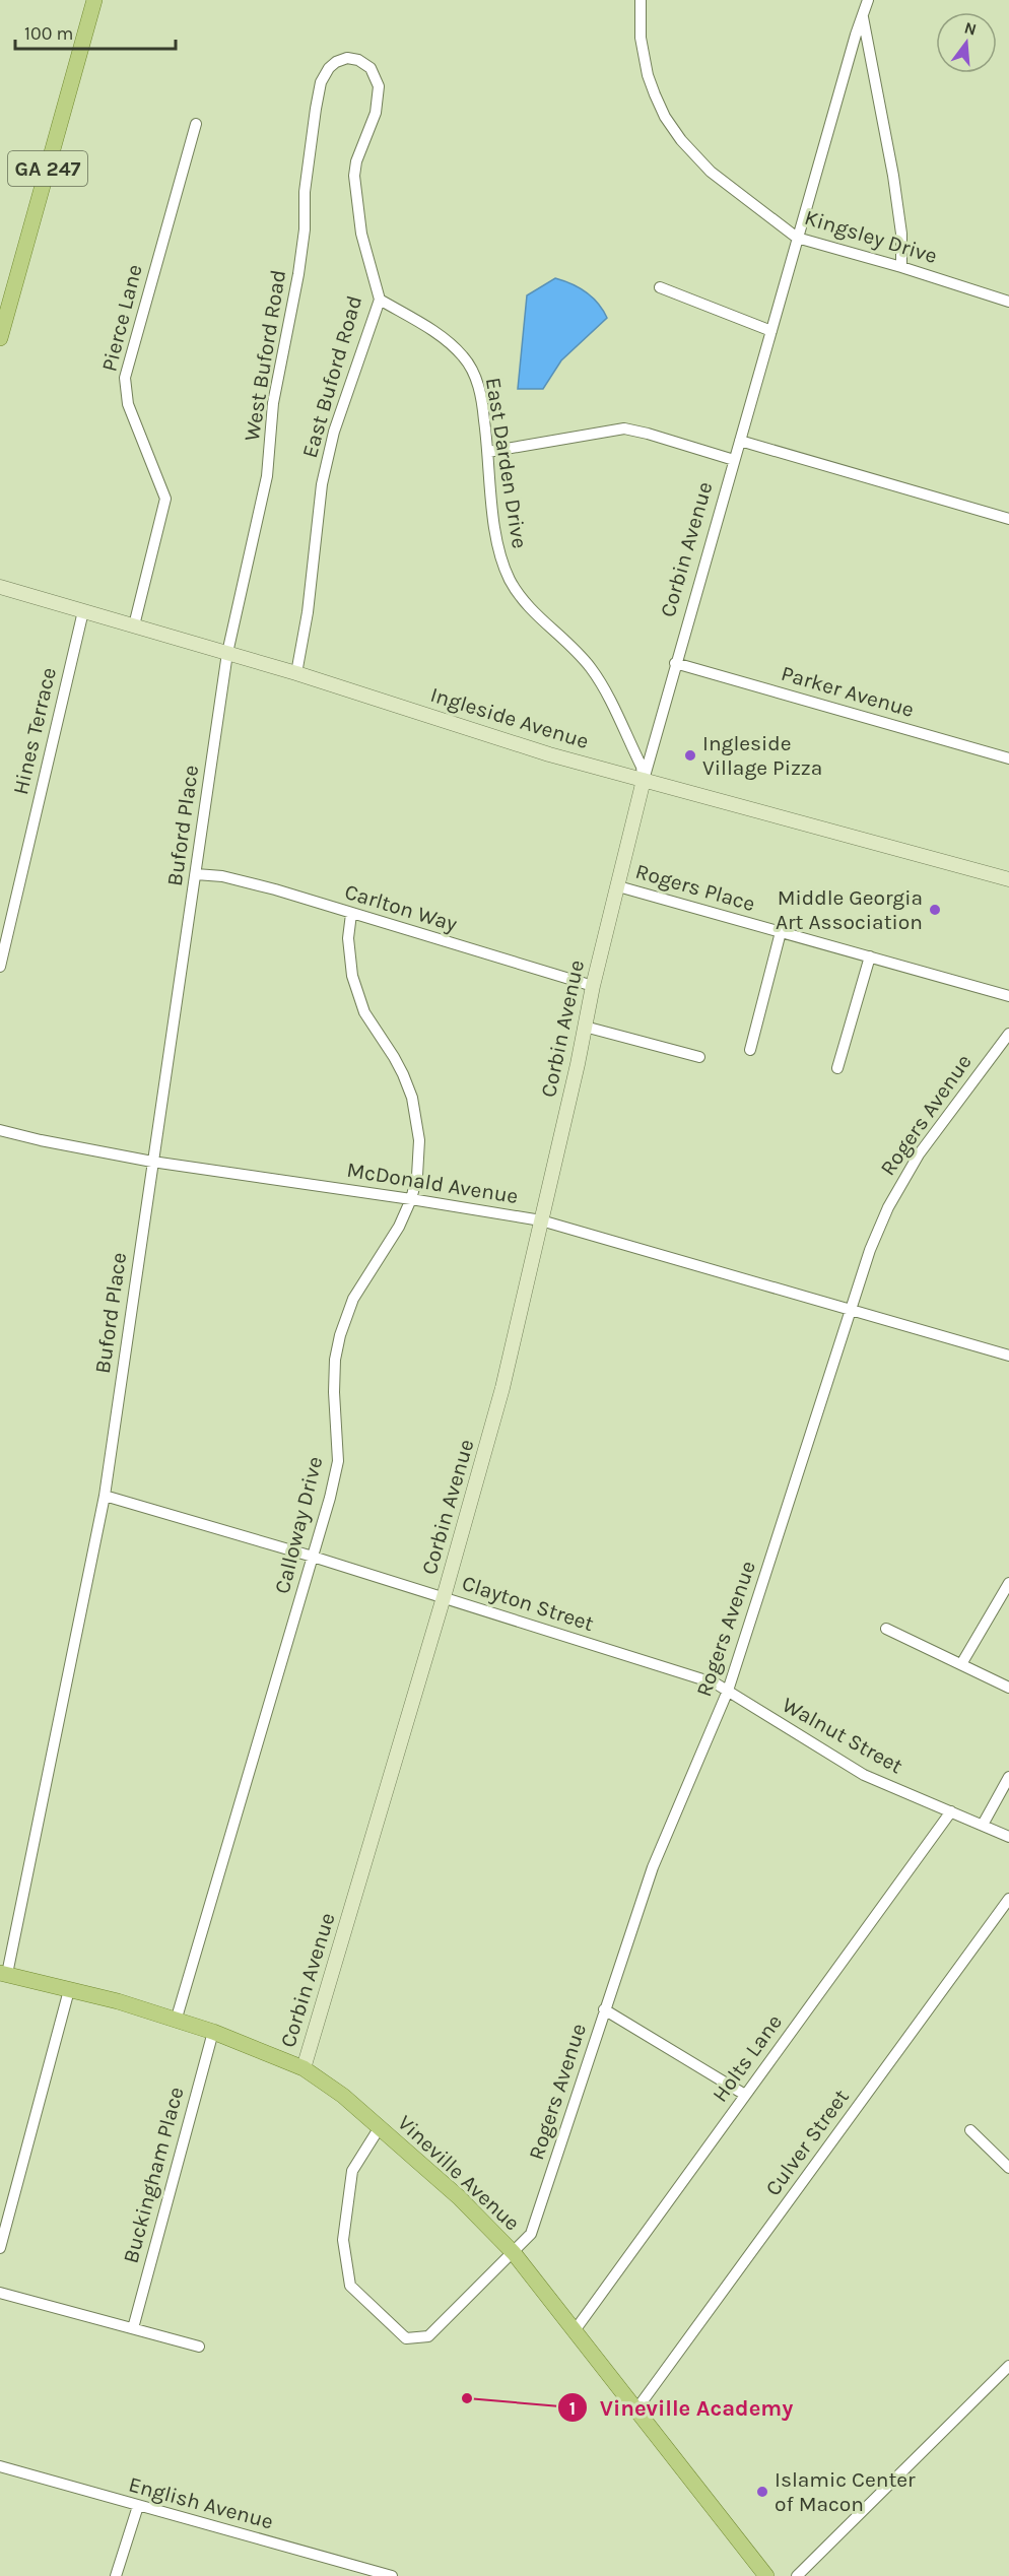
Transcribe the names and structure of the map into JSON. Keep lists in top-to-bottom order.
{
  "streets": {
    "main road": ["GA 247", "Vineville Avenue"],
    "street": [
      "Kingsley Drive",
      "Pierce Lane",
      "West Buford Road",
      "East Buford Road",
      "East Darden Drive",
      "Corbin Avenue",
      "Parker Avenue",
      "Ingleside Avenue",
      "Hines Terrace",
      "Buford Place",
      "Rogers Place",
      "Carlton Way",
      "Rogers Avenue",
      "McDonald Avenue",
      "Calloway Drive",
      "Clayton Street",
      "Walnut Street",
      "Holts Lane",
      "Culver Street",
      "Buckingham Place",
      "English Avenue"
    ]
  },
  "crossings": [
    ["Kingsley Drive", "Corbin Avenue"],
    ["Pierce Lane", "Ingleside Avenue"],
    ["West Buford Road", "East Buford Road"],
    ["West Buford Road", "Ingleside Avenue"],
    ["West Buford Road", "Buford Place"],
    ["East Buford Road", "East Darden Drive"],
    ["East Buford Road", "Ingleside Avenue"],
    ["East Darden Drive", "Corbin Avenue"],
    ["East Darden Drive", "Ingleside Avenue"],
    ["Corbin Avenue", "Parker Avenue"],
    ["Corbin Avenue", "Ingleside Avenue"],
    ["Corbin Avenue", "Rogers Place"],
    ["Corbin Avenue", "Carlton Way"],
    ["Corbin Avenue", "McDonald Avenue"],
    ["Corbin Avenue", "Clayton Street"],
    ["Corbin Avenue", "Vineville Avenue"],
    ["Ingleside Avenue", "Hines Terrace"],
    ["Ingleside Avenue", "Buford Place"],
    ["Buford Place", "Carlton Way"],
    ["Buford Place", "McDonald Avenue"],
    ["Buford Place", "Clayton Street"],
    ["Buford Place", "Vineville Avenue"],
    ["Carlton Way", "Calloway Drive"],
    ["Rogers Avenue", "McDonald Avenue"],
    ["Rogers Avenue", "Clayton Street"],
    ["Rogers Avenue", "Walnut Street"],
    ["Rogers Avenue", "Vineville Avenue"],
    ["McDonald Avenue", "Calloway Drive"],
    ["Calloway Drive", "Clayton Street"],
    ["Calloway Drive", "Vineville Avenue"],
    ["Clayton Street", "Walnut Street"],
    ["Walnut Street", "Holts Lane"],
    ["Holts Lane", "Vineville Avenue"],
    ["Culver Street", "Vineville Avenue"],
    ["Vineville Avenue", "Buckingham Place"]
  ],
  "places": [
    "Ingleside Village Pizza",
    "Middle Georgia Art Association",
    "Vineville Academy",
    "Islamic Center of Macon"
  ],
  "scale_bar": "100 m",
  "north": "top"
}
